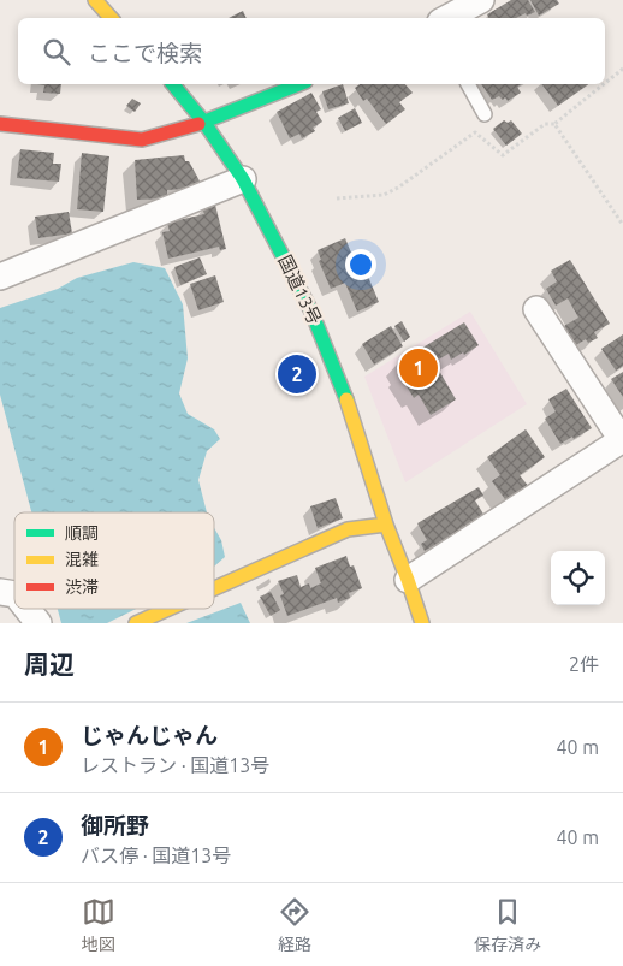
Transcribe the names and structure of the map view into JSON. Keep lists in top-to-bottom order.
{
  "streets": {
    "main road": ["国道13号"]
  },
  "legend": ["順調", "混雑", "渋滞"],
  "page": {
    "search": "ここで検索",
    "pins": ["1", "2"],
    "heading": ["周辺", "2件"],
    "list": [
      {
        "mark": "1",
        "name": "じゃんじゃん",
        "note": "レストラン · 国道13号",
        "value": "40 m"
      },
      {
        "mark": "2",
        "name": "御所野",
        "note": "バス停 · 国道13号",
        "value": "40 m"
      }
    ],
    "nav": ["地図", "経路", "保存済み"]
  }
}
